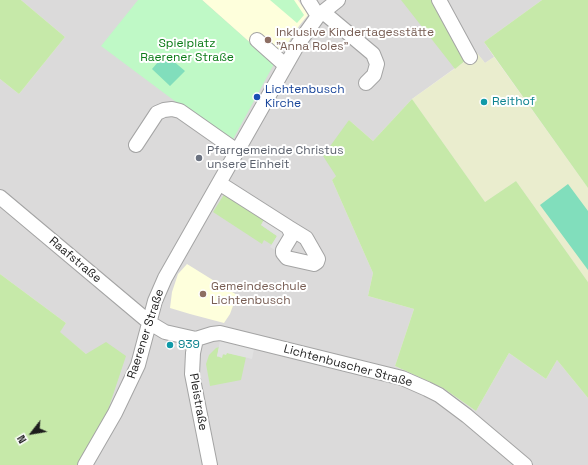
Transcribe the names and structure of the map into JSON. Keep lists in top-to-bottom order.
{
  "streets": {
    "street": [
      "Raafstraße",
      "Raerener Straße",
      "Lichtenbuscher Straße",
      "Pleistraße"
    ]
  },
  "crossings": [
    ["Raafstraße", "Raerener Straße"],
    ["Raafstraße", "Lichtenbuscher Straße"],
    ["Raerener Straße", "Lichtenbuscher Straße"],
    ["Lichtenbuscher Straße", "Pleistraße"]
  ],
  "parks": ["Spielplatz Raerener Straße"],
  "places": [
    "Inklusive Kindertagesstätte \"Anna Roles\"",
    "Lichtenbusch Kirche",
    "Reithof",
    "Pfarrgemeinde Christus unsere Einheit",
    "Gemeindeschule Lichtenbusch",
    "939"
  ],
  "north": "bottom left"
}
